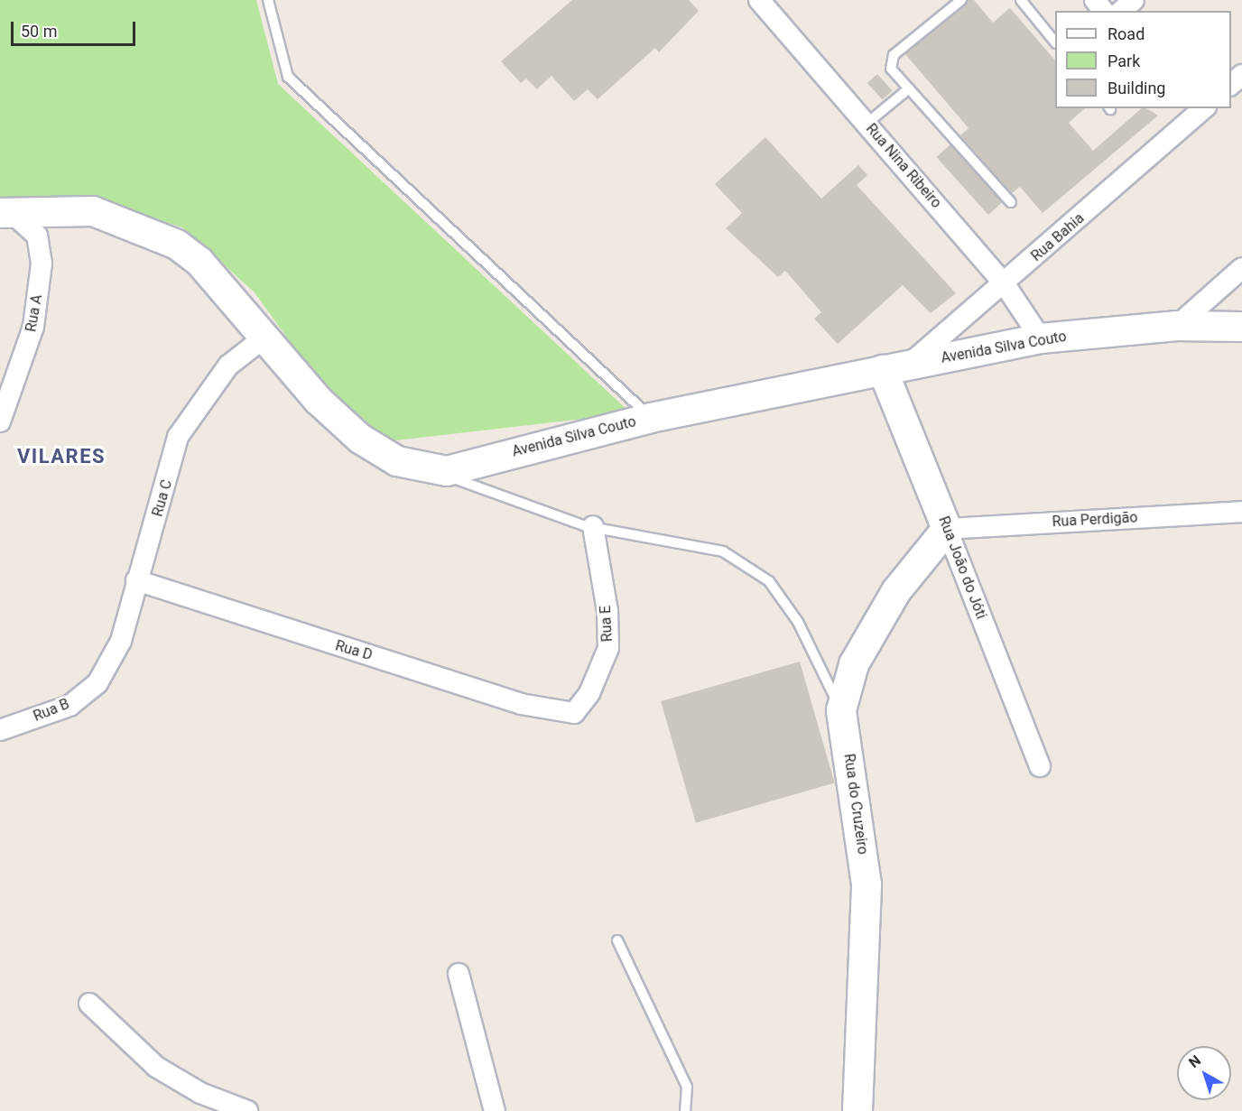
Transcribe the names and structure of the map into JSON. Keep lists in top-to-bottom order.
{
  "streets": {
    "main road": ["Avenida Silva Couto", "Rua João do Jóti", "Rua do Cruzeiro"],
    "street": [
      "Rua Nina Ribeiro",
      "Rua Bahia",
      "Rua A",
      "Rua C",
      "Rua Perdigão",
      "Rua E",
      "Rua D",
      "Rua B"
    ]
  },
  "crossings": [
    ["Rua Nina Ribeiro", "Rua Bahia"],
    ["Rua Nina Ribeiro", "Avenida Silva Couto"],
    ["Rua Bahia", "Avenida Silva Couto"],
    ["Rua Bahia", "Rua João do Jóti"],
    ["Rua A", "Avenida Silva Couto"],
    ["Avenida Silva Couto", "Rua C"],
    ["Avenida Silva Couto", "Rua João do Jóti"],
    ["Rua C", "Rua D"],
    ["Rua C", "Rua B"],
    ["Rua Perdigão", "Rua João do Jóti"],
    ["Rua Perdigão", "Rua do Cruzeiro"],
    ["Rua João do Jóti", "Rua do Cruzeiro"],
    ["Rua E", "Rua D"]
  ],
  "districts": ["VILARES"],
  "legend": ["Road", "Park", "Building"],
  "scale_bar": "50 m",
  "north": "top left"
}
